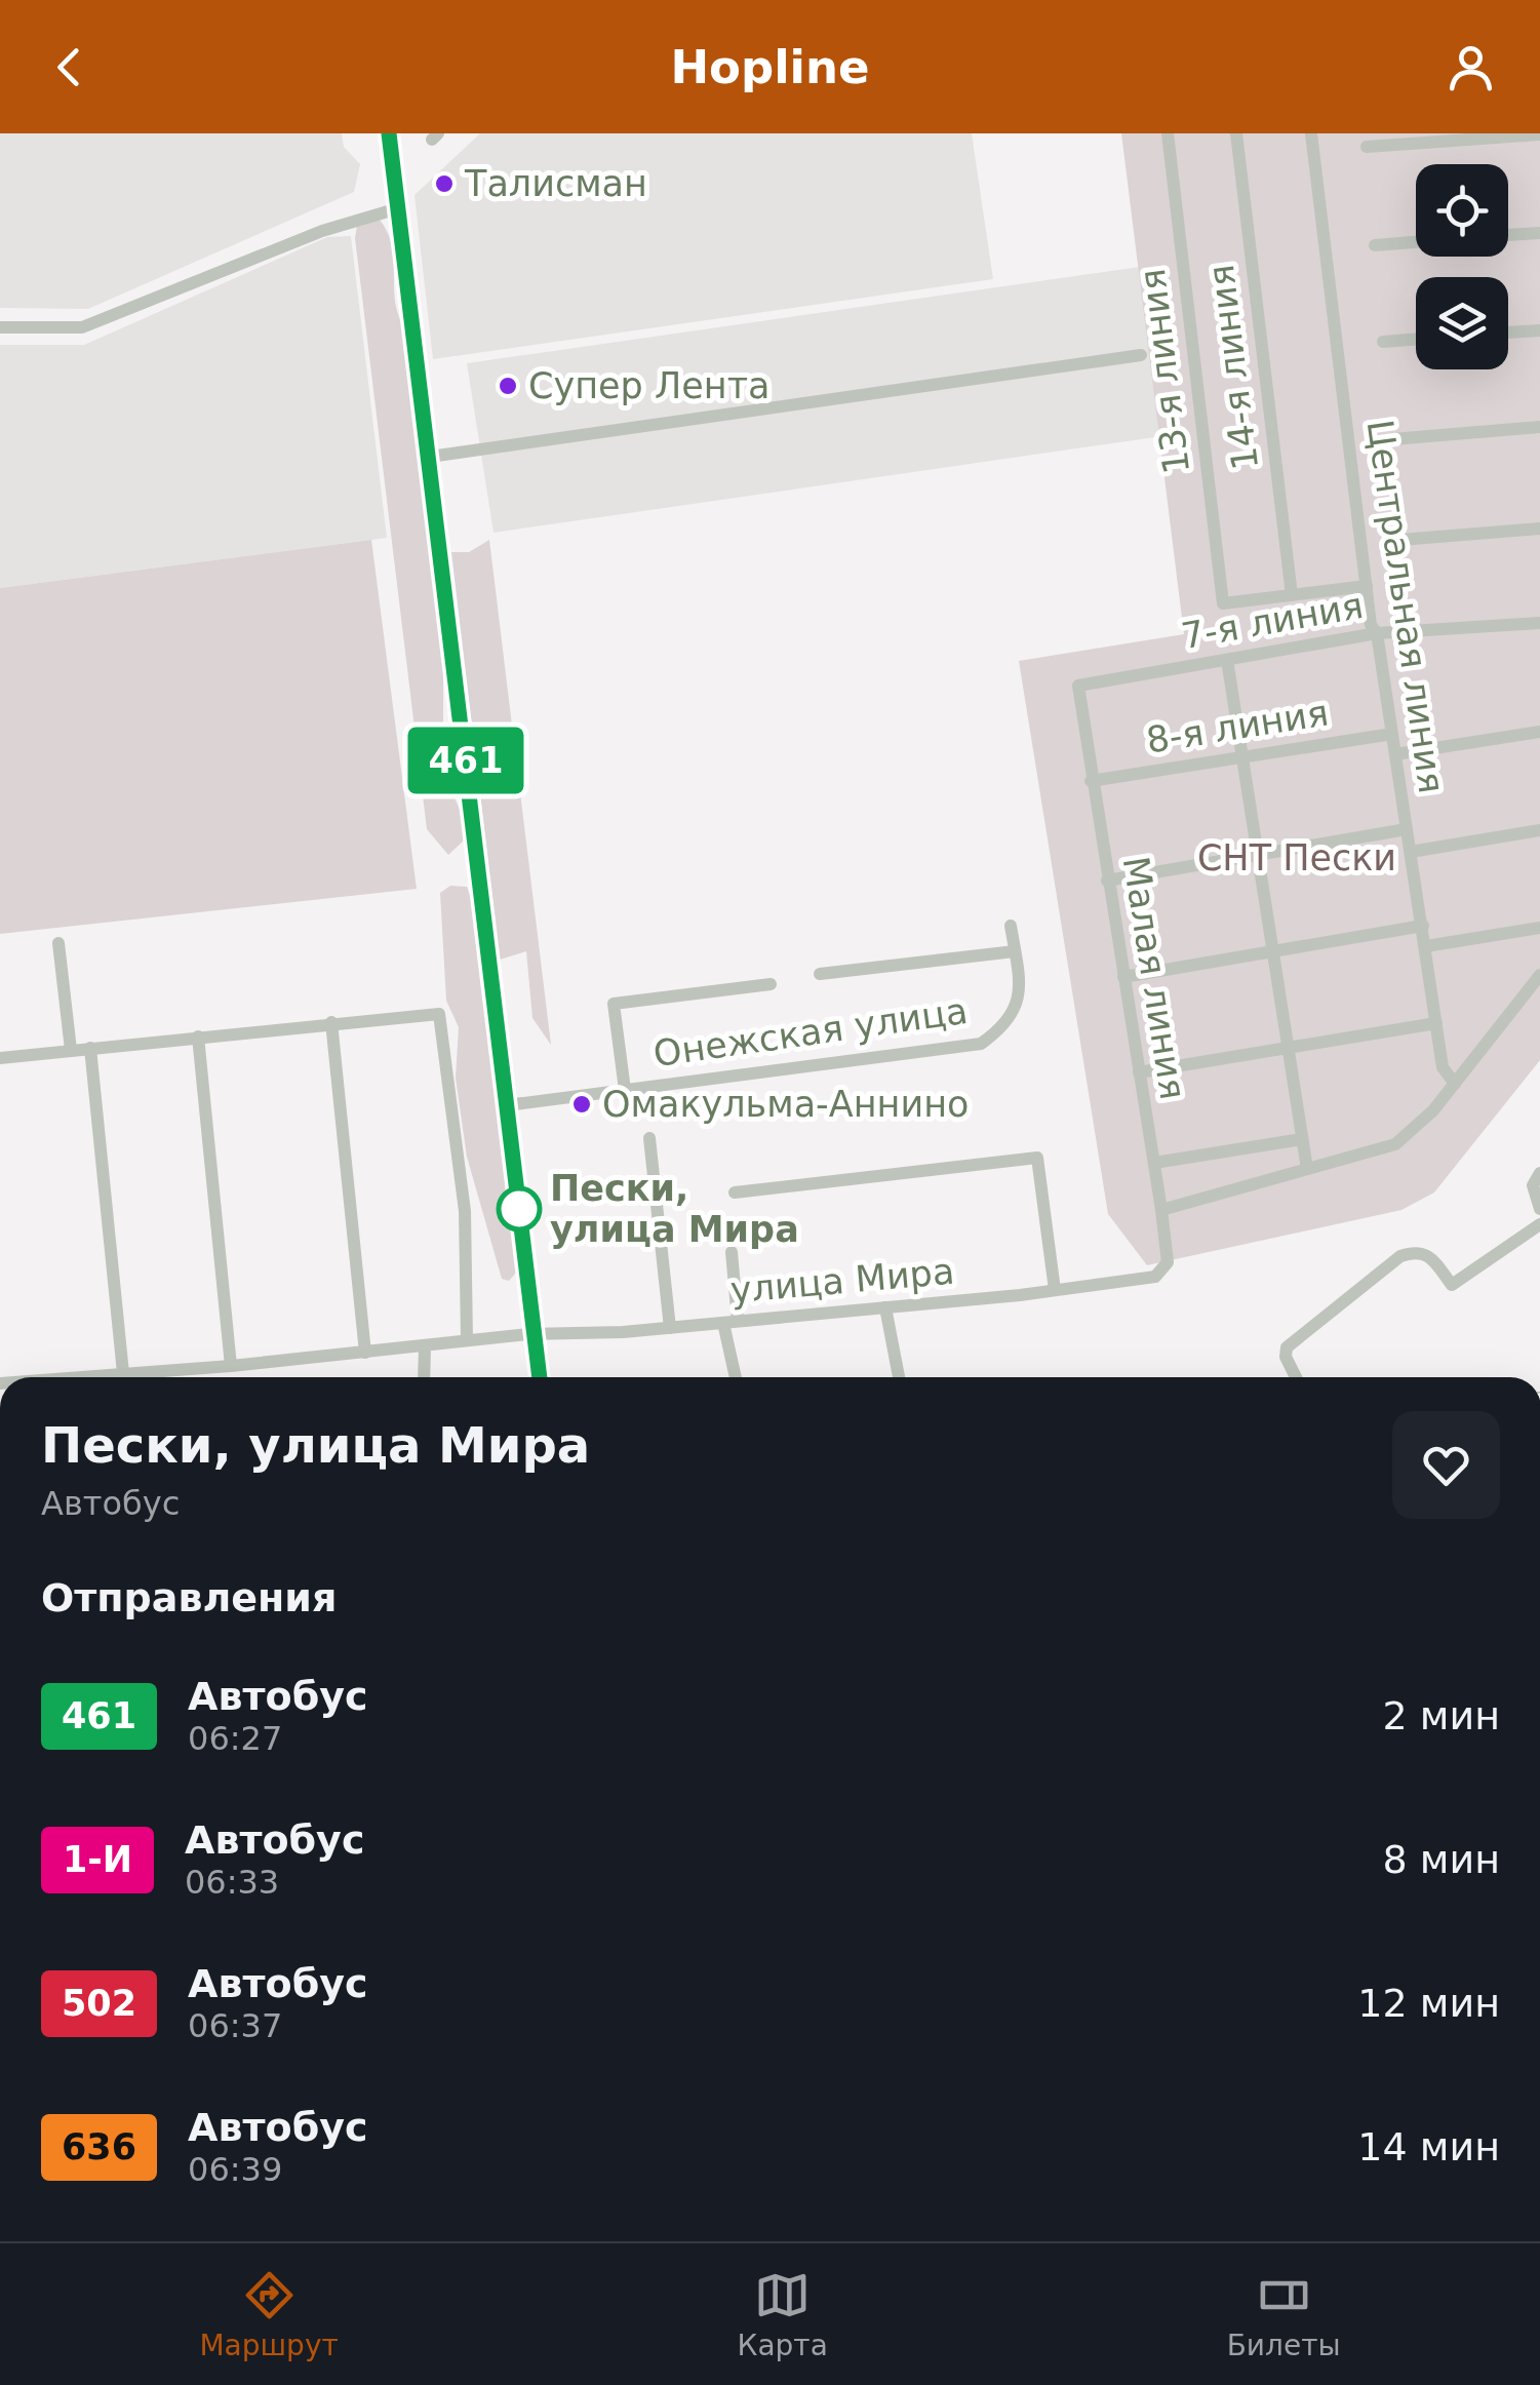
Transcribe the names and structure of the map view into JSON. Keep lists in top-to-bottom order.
{
  "streets": {
    "street": [
      "14-я линия",
      "13-я линия",
      "Центральная линия",
      "7-я линия",
      "8-я линия",
      "Малая линия",
      "Онежская улица",
      "улица Мира"
    ]
  },
  "crossings": [
    ["14-я линия", "13-я линия"],
    ["Центральная линия", "7-я линия"],
    ["Центральная линия", "8-я линия"],
    ["7-я линия", "Малая линия"],
    ["8-я линия", "Малая линия"],
    ["Малая линия", "улица Мира"]
  ],
  "parks": ["СНТ Пески"],
  "places": [
    "Талисман",
    "Супер Лента",
    "Омакульма-Аннино",
    "Пески, улица Мира"
  ],
  "lines": ["bus line 461"],
  "page": {
    "header": "Hopline",
    "on_map": "461",
    "heading": [
      ["Пески, улица Мира", "Автобус"],
      "Отправления"
    ],
    "list": [
      {
        "mark": "461",
        "name": "Автобус",
        "note": "06:27",
        "value": "2 мин"
      },
      {
        "mark": "1-И",
        "name": "Автобус",
        "note": "06:33",
        "value": "8 мин"
      },
      {
        "mark": "502",
        "name": "Автобус",
        "note": "06:37",
        "value": "12 мин"
      },
      {
        "mark": "636",
        "name": "Автобус",
        "note": "06:39",
        "value": "14 мин"
      }
    ],
    "tabs": ["Маршрут", "Карта", "Билеты"]
  }
}
